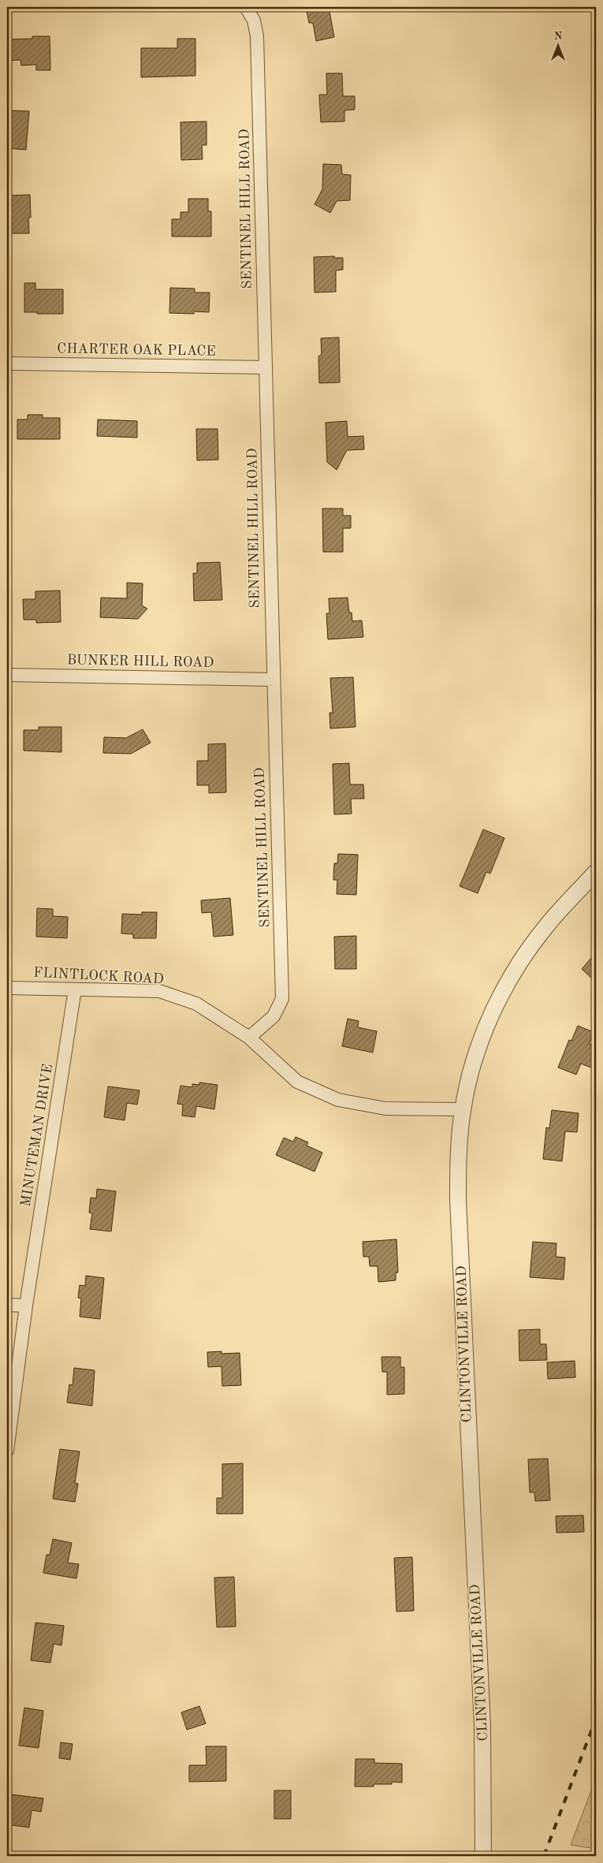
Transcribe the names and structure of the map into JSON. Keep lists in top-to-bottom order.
{
  "streets": {
    "street": [
      "SENTINEL HILL ROAD",
      "CHARTER OAK PLACE",
      "BUNKER HILL ROAD",
      "FLINTLOCK ROAD",
      "MINUTEMAN DRIVE",
      "CLINTONVILLE ROAD"
    ]
  },
  "crossings": [
    ["SENTINEL HILL ROAD", "CHARTER OAK PLACE"],
    ["SENTINEL HILL ROAD", "BUNKER HILL ROAD"],
    ["SENTINEL HILL ROAD", "FLINTLOCK ROAD"],
    ["FLINTLOCK ROAD", "MINUTEMAN DRIVE"],
    ["FLINTLOCK ROAD", "CLINTONVILLE ROAD"]
  ],
  "north": "top"
}
